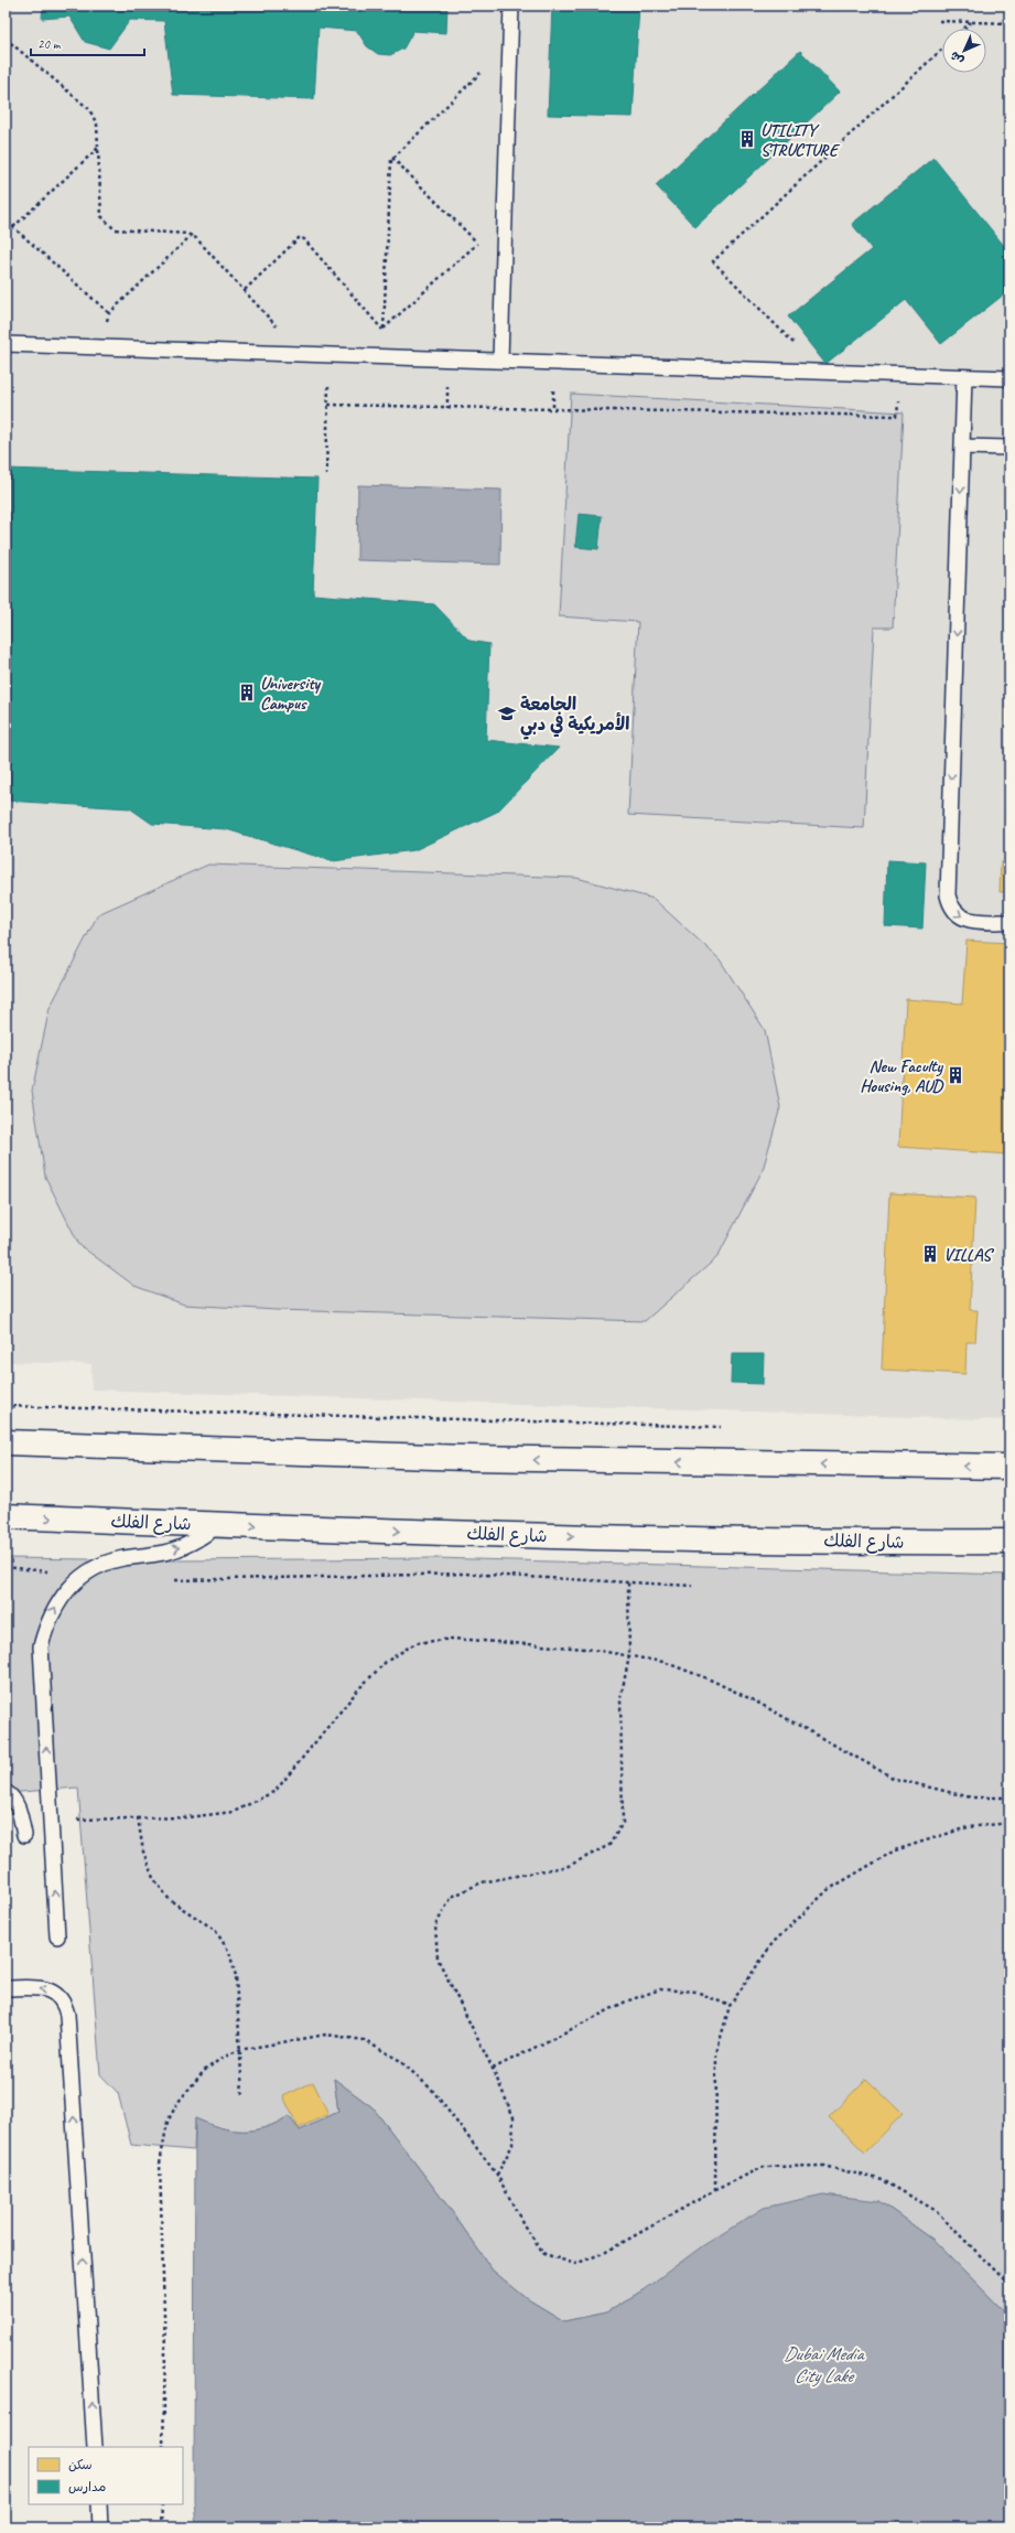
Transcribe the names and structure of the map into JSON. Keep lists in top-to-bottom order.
{
  "streets": {
    "street": ["شارع الفلك"]
  },
  "water": ["Dubai Media City Lake"],
  "places": {
    "building": [
      "UTILITY STRUCTURE",
      "University Campus",
      "New Faculty Housing, AUD",
      "VILLAS"
    ],
    "school or university": ["الجامعة الأمريكية في دبي"]
  },
  "legend": ["سكن", "مدارس"],
  "scale_bar": "20 m",
  "north": "bottom left"
}
